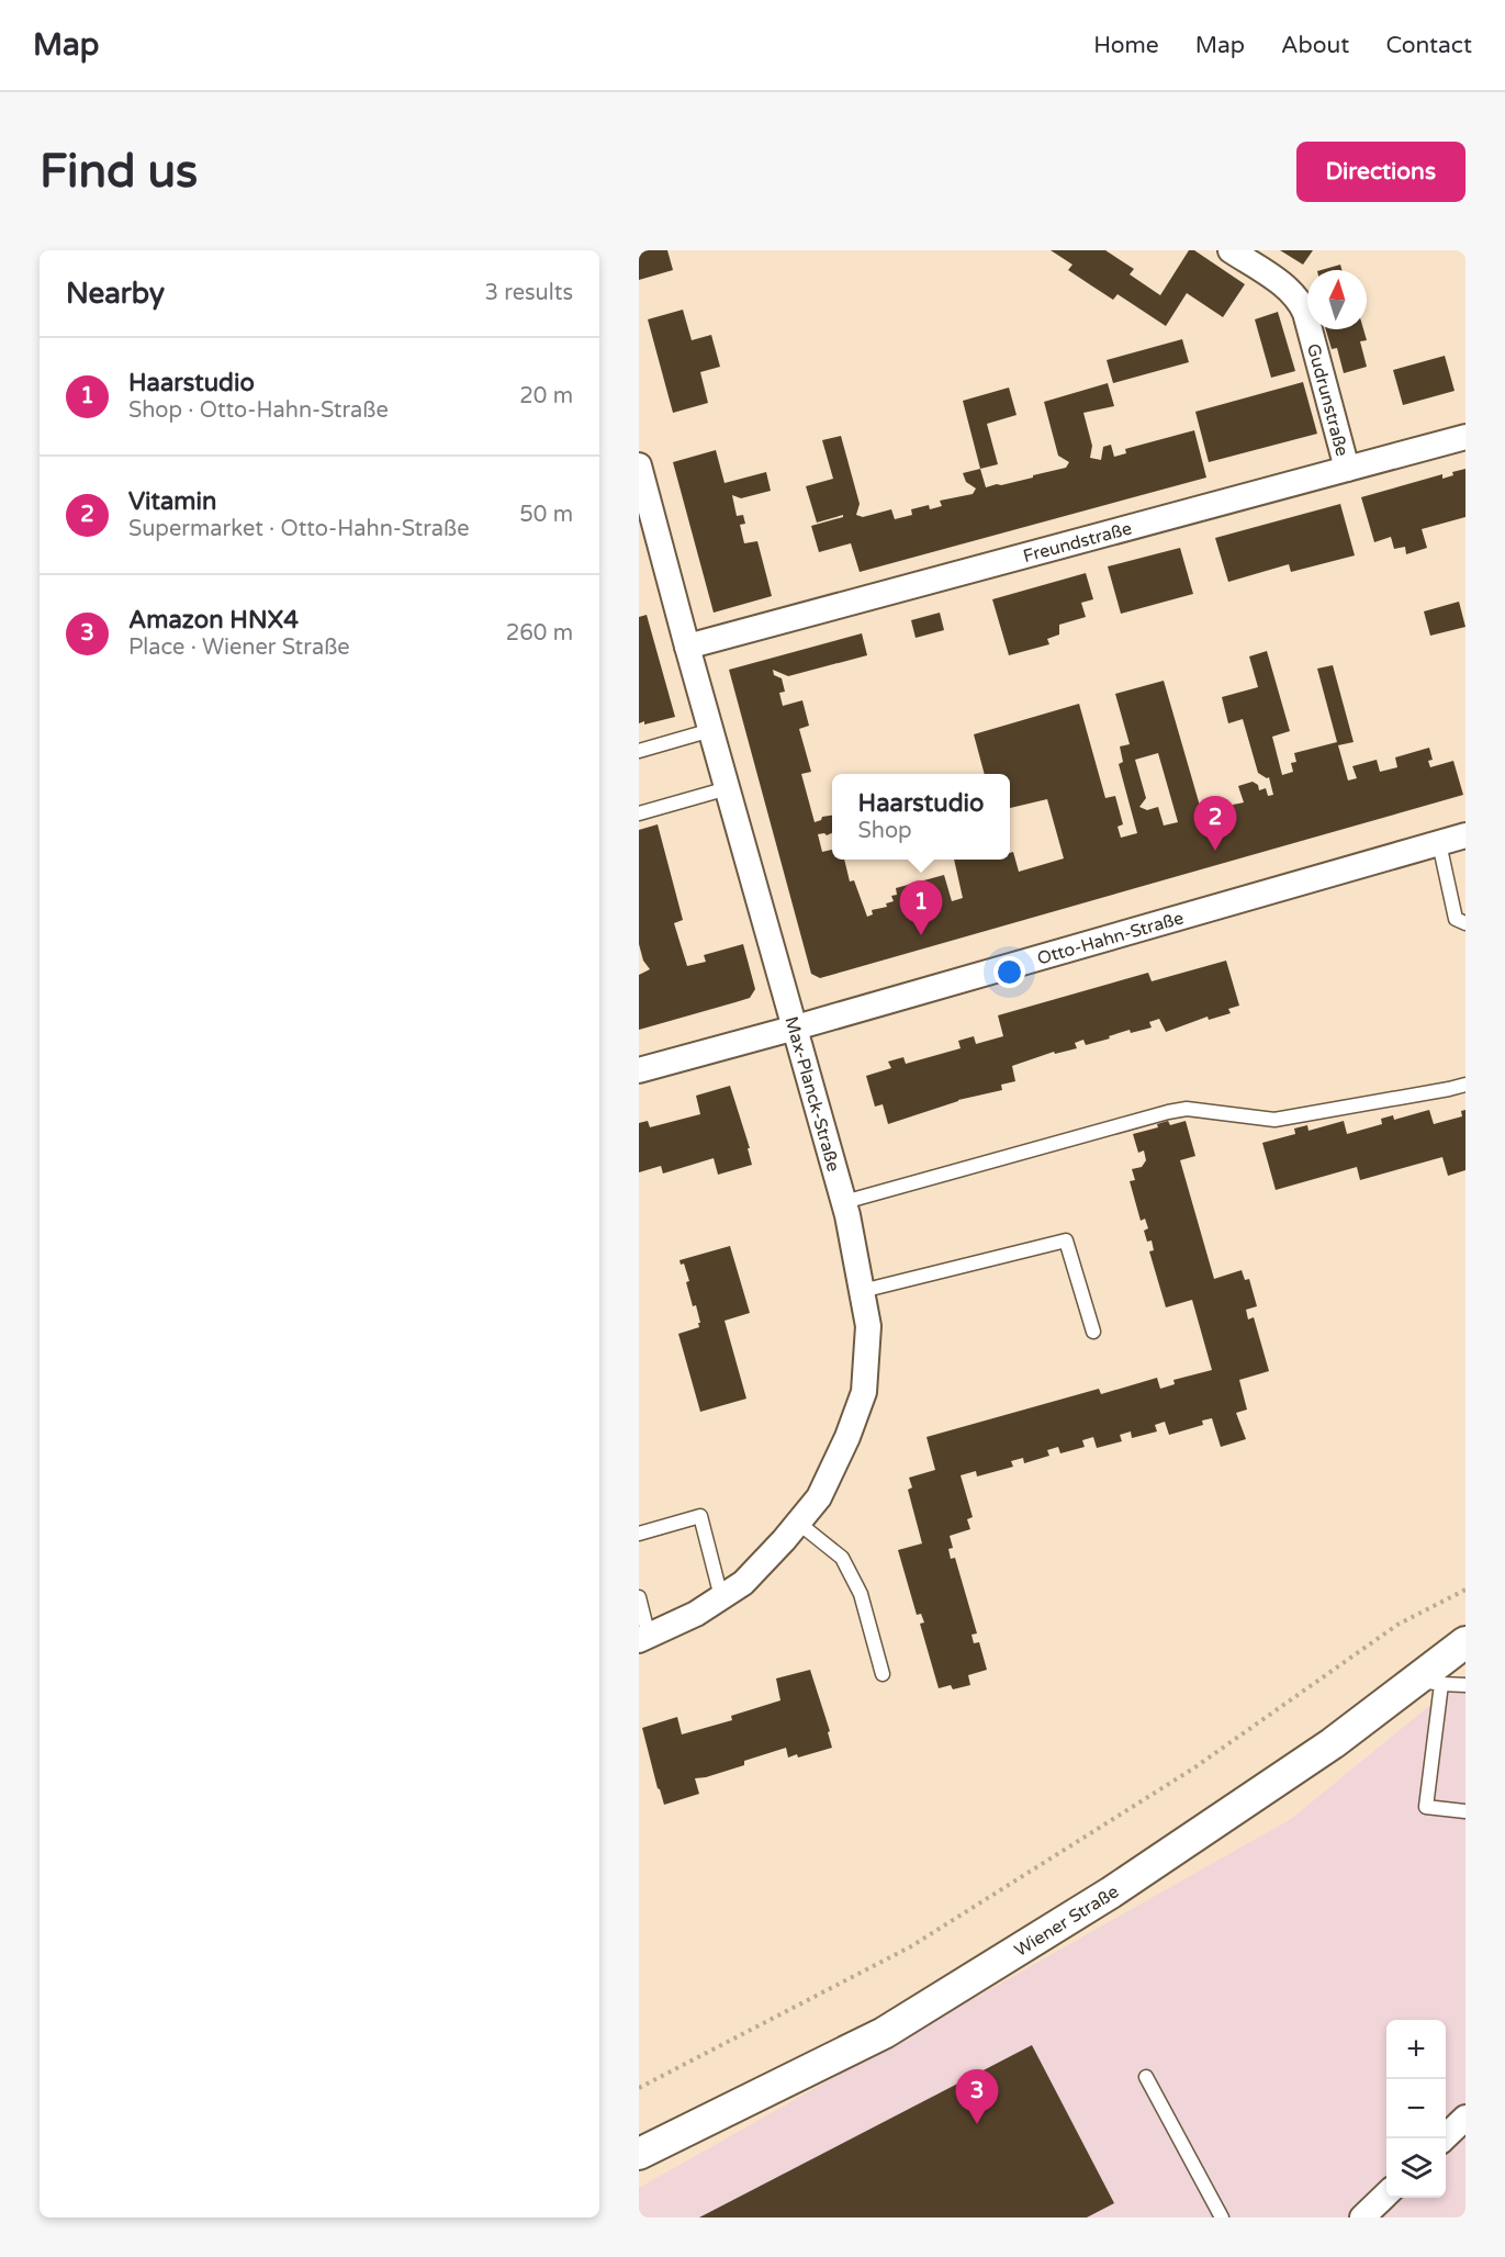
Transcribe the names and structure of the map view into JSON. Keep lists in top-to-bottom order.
{
  "streets": {
    "street": [
      "Gudrunstraße",
      "Freundstraße",
      "Otto-Hahn-Straße",
      "Max-Planck-Straße",
      "Wiener Straße"
    ]
  },
  "crossings": [
    ["Gudrunstraße", "Freundstraße"],
    ["Freundstraße", "Max-Planck-Straße"],
    ["Otto-Hahn-Straße", "Max-Planck-Straße"]
  ],
  "north": "top",
  "page": {
    "header": "Map",
    "nav": [
      "Home",
      "Map",
      "About",
      "Contact"
    ],
    "buttons": "Directions",
    "title": "Find us",
    "heading": ["Nearby", "3 results"],
    "list": [
      {
        "mark": "1",
        "name": "Haarstudio",
        "note": "Shop · Otto-Hahn-Straße",
        "value": "20 m"
      },
      {
        "mark": "2",
        "name": "Vitamin",
        "note": "Supermarket · Otto-Hahn-Straße",
        "value": "50 m"
      },
      {
        "mark": "3",
        "name": "Amazon HNX4",
        "note": "Place · Wiener Straße",
        "value": "260 m"
      }
    ],
    "popup": ["Haarstudio", "Shop"],
    "pins": ["2", "1", "3"],
    "map_buttons": ["+", "−"]
  }
}
